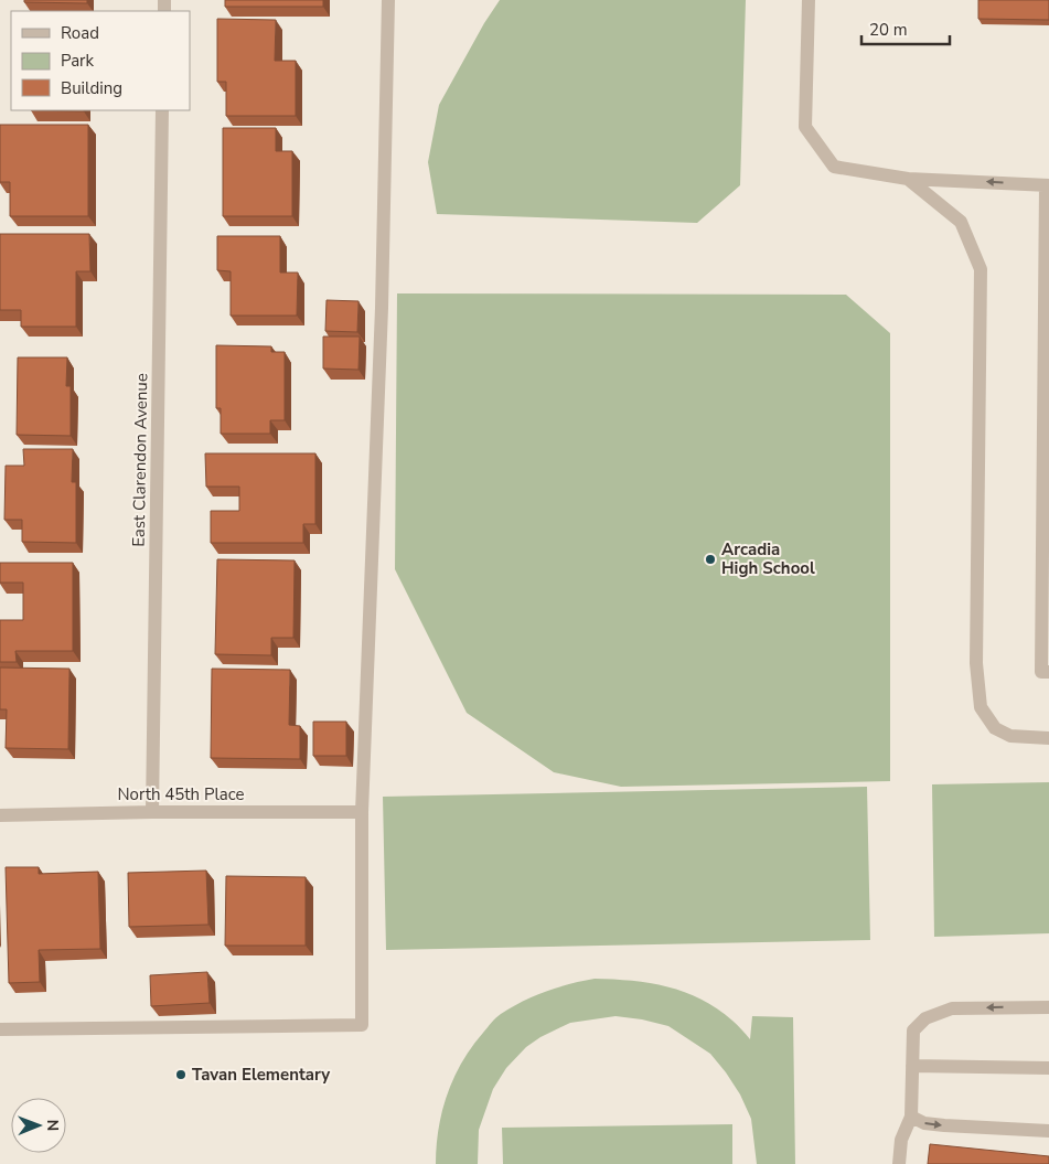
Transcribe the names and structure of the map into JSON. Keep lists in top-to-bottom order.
{
  "streets": {
    "street": ["East Clarendon Avenue", "North 45th Place"]
  },
  "crossings": [
    ["East Clarendon Avenue", "North 45th Place"]
  ],
  "places": ["Arcadia High School", "Tavan Elementary"],
  "legend": ["Road", "Park", "Building"],
  "scale_bar": "20 m",
  "north": "right"
}
